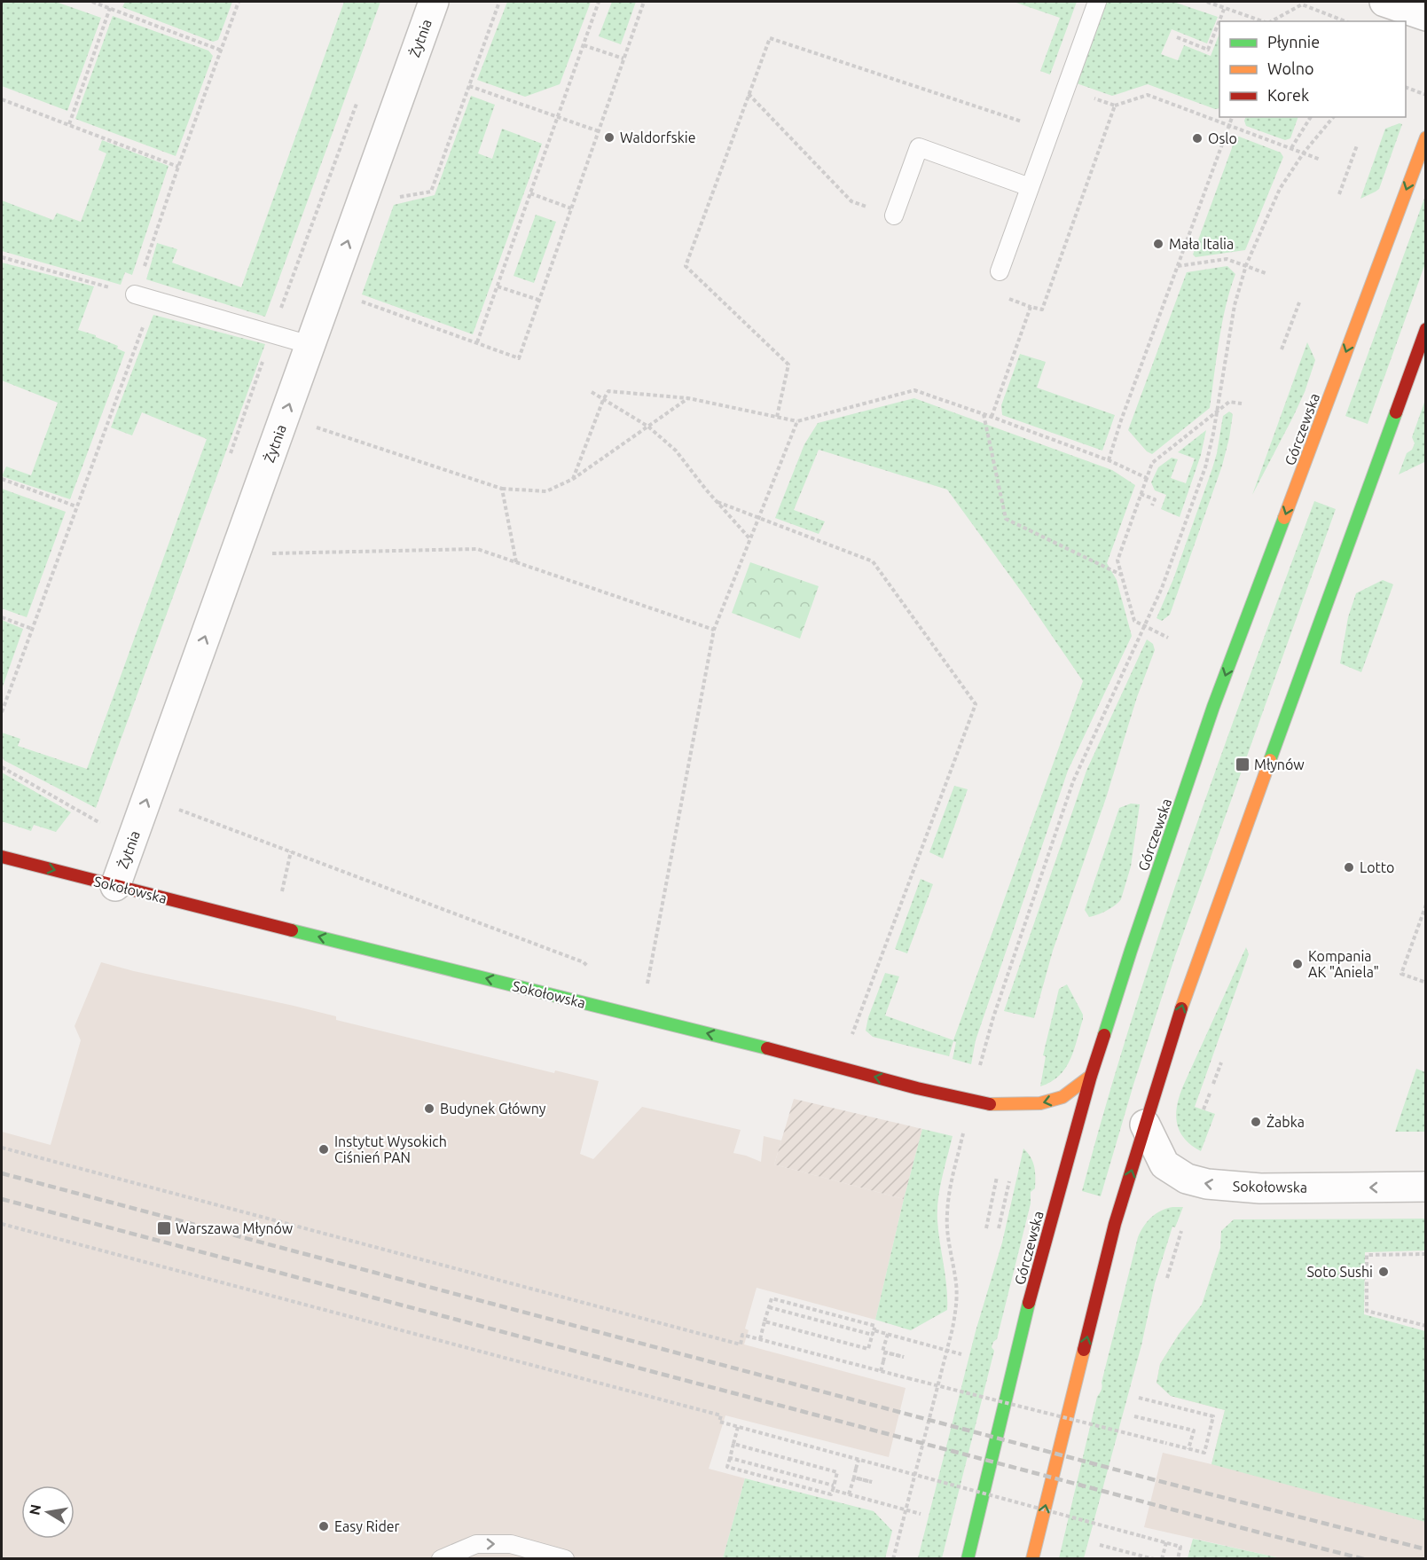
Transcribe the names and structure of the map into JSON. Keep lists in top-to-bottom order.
{
  "streets": {
    "main road": ["Górczewska", "Sokołowska"],
    "street": ["Żytnia"]
  },
  "crossings": [
    ["Żytnia", "Sokołowska"],
    ["Górczewska", "Sokołowska"]
  ],
  "one_way": ["Żytnia", "Sokołowska"],
  "places": {
    "other": [
      "Waldorfskie",
      "Oslo",
      "Mała Italia",
      "Lotto",
      "Kompania AK \"Aniela\"",
      "Budynek Główny",
      "Żabka",
      "Instytut Wysokich Ciśnień PAN",
      "Soto Sushi",
      "Easy Rider"
    ],
    "transit": ["Młynów", "Warszawa Młynów"]
  },
  "legend": ["Płynnie", "Wolno", "Korek"],
  "north": "left"
}
